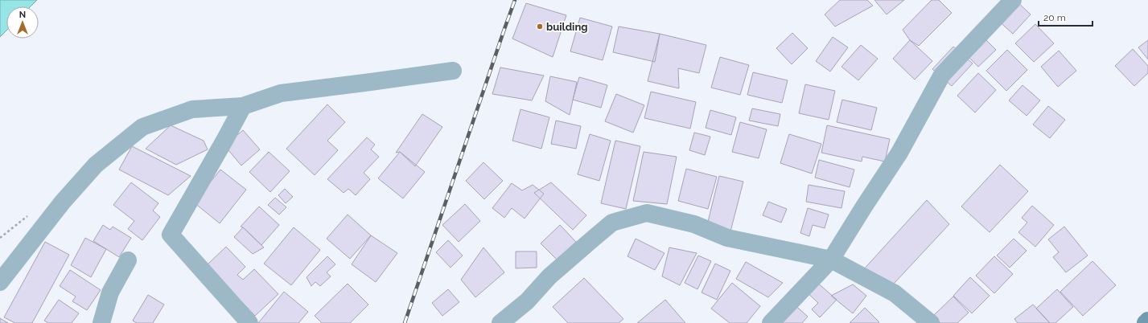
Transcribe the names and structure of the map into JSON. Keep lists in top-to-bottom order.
{
  "places": ["building"],
  "scale_bar": "20 m",
  "north": "top"
}
